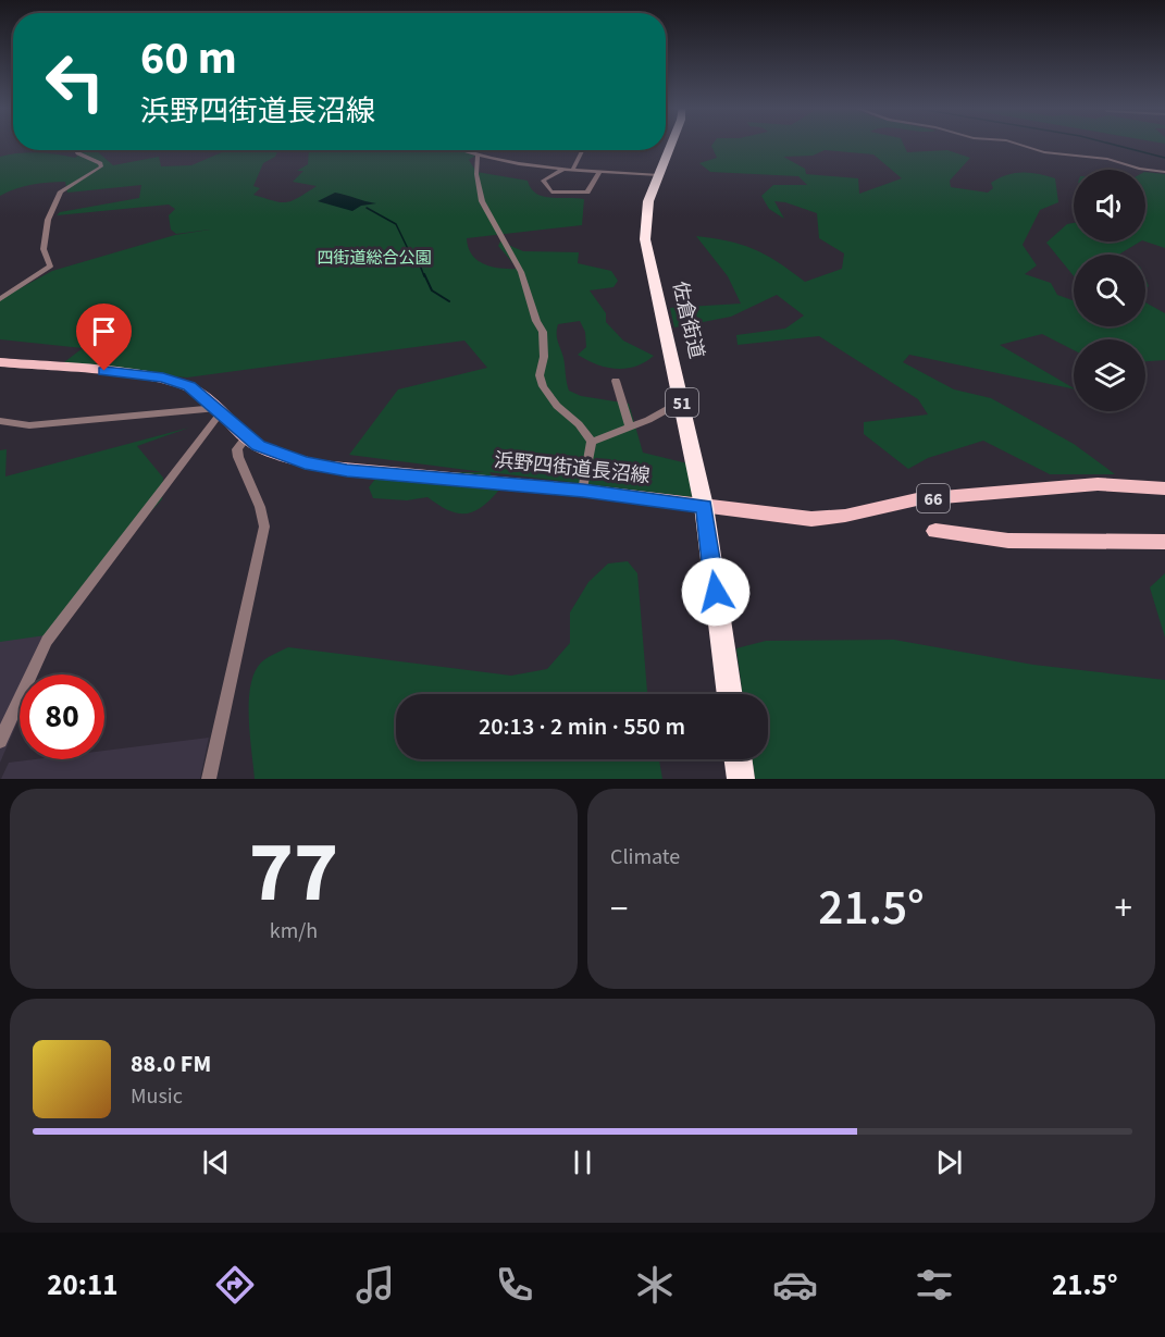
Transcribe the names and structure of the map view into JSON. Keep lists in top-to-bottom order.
{
  "streets": {
    "highway": ["佐倉街道", "51"],
    "main road": ["浜野四街道長沼線", "66"]
  },
  "crossings": [
    ["佐倉街道", "浜野四街道長沼線"]
  ],
  "parks": ["四街道総合公園"],
  "page": {
    "turn": ["60 m", "浜野四街道長沼線"],
    "limit": "80",
    "trip": "20:13 · 2 min · 550 m",
    "tile": [
      ["77", "km/h"],
      "Climate"
    ],
    "heat": ["−", "21.5°", "+"],
    "song": ["88.0 FM", "Music"],
    "tabs": ["20:11", "21.5°"]
  }
}
